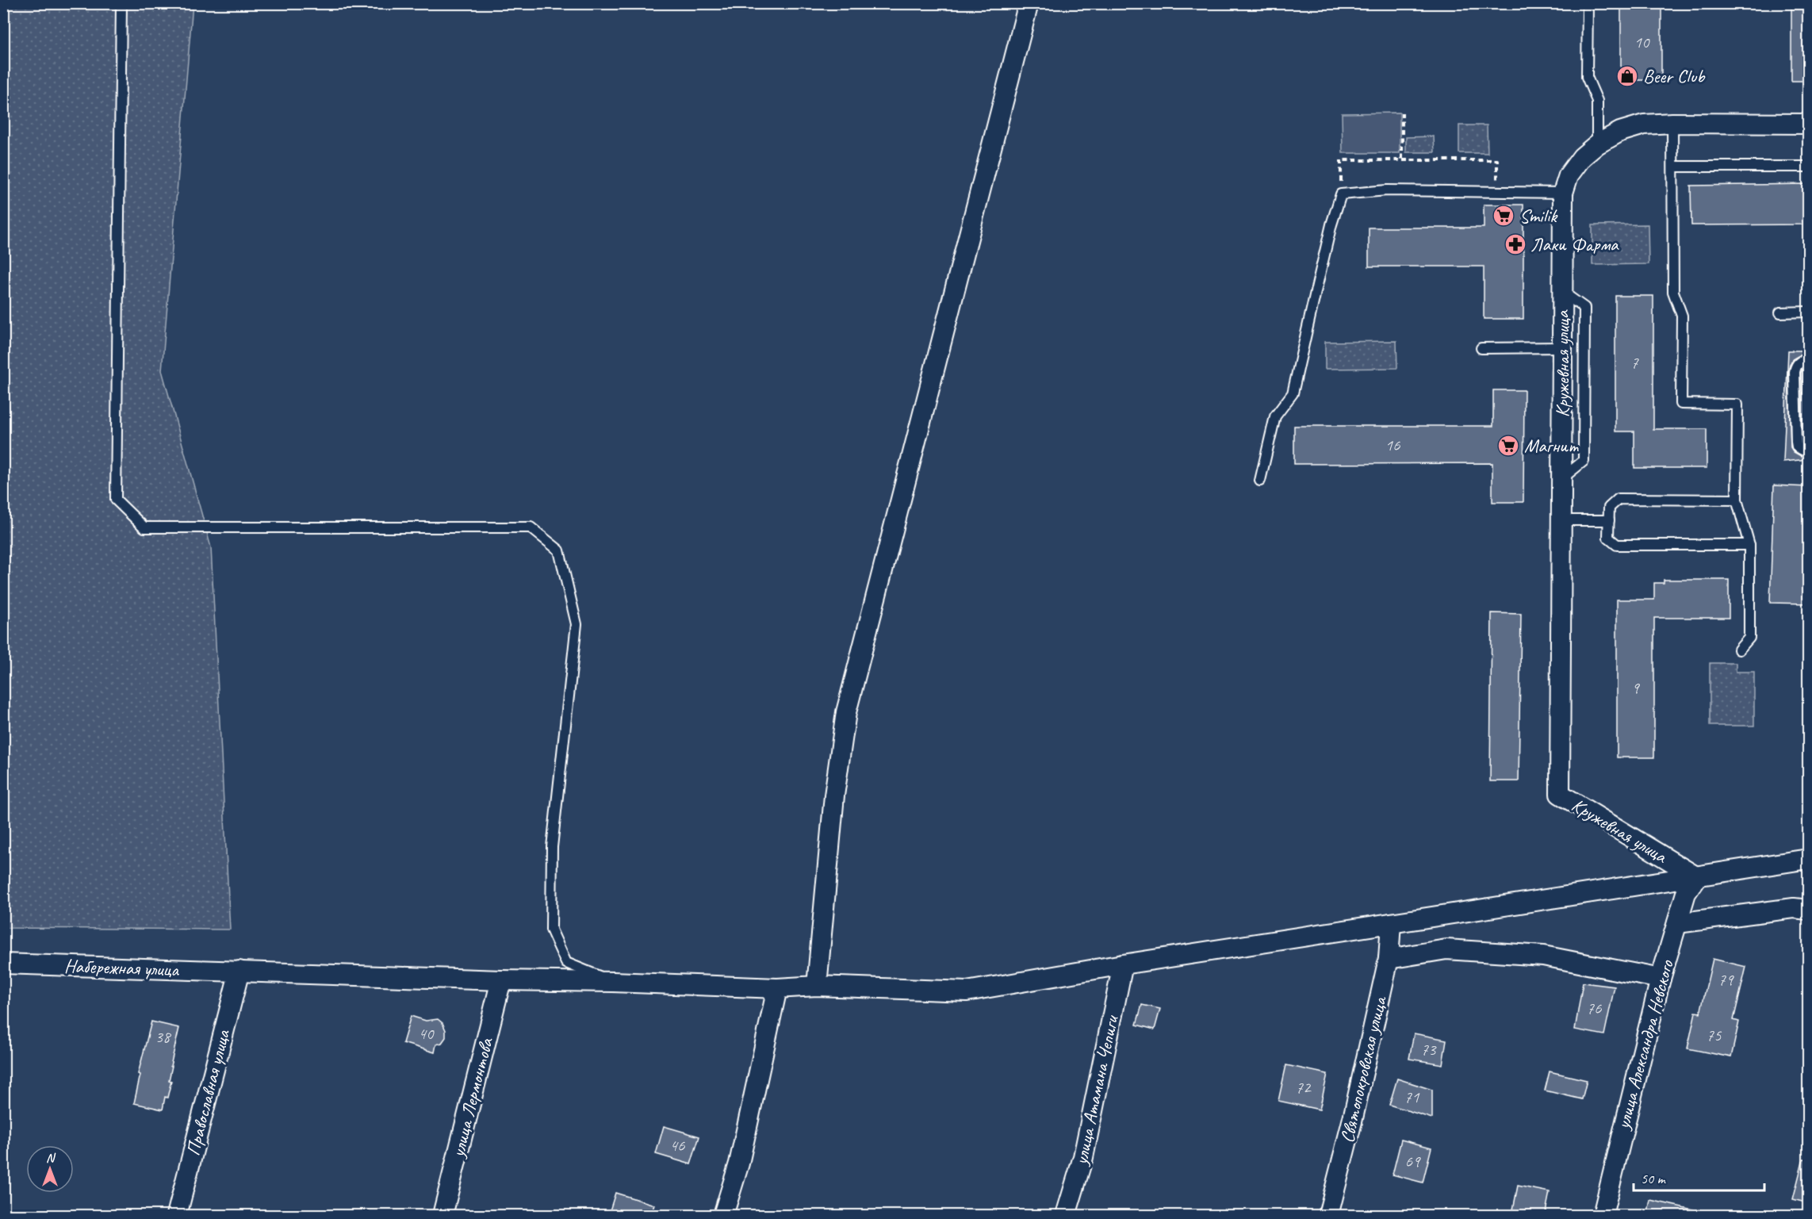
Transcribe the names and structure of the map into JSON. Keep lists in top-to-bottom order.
{
  "streets": {
    "street": [
      "Кружевная улица",
      "Набережная улица",
      "улица Александра Невского",
      "Святопокровская улица",
      "улица Атамана Чепиги",
      "Православная улица",
      "улица Лермонтова"
    ]
  },
  "crossings": [
    ["Кружевная улица", "Набережная улица"],
    ["Кружевная улица", "улица Александра Невского"],
    ["Набережная улица", "улица Александра Невского"],
    ["Набережная улица", "Святопокровская улица"],
    ["Набережная улица", "улица Атамана Чепиги"],
    ["Набережная улица", "Православная улица"],
    ["Набережная улица", "улица Лермонтова"]
  ],
  "places": {
    "shop": ["Beer Club"],
    "supermarket": ["Smilik", "Магнит"],
    "pharmacy": ["Лаки Фарма"]
  },
  "house_numbers": [
    "10",
    "7",
    "16",
    "9",
    "79",
    "76",
    "40",
    "75",
    "38",
    "73",
    "72",
    "71",
    "46",
    "69"
  ],
  "scale_bar": "50 m",
  "north": "top"
}
